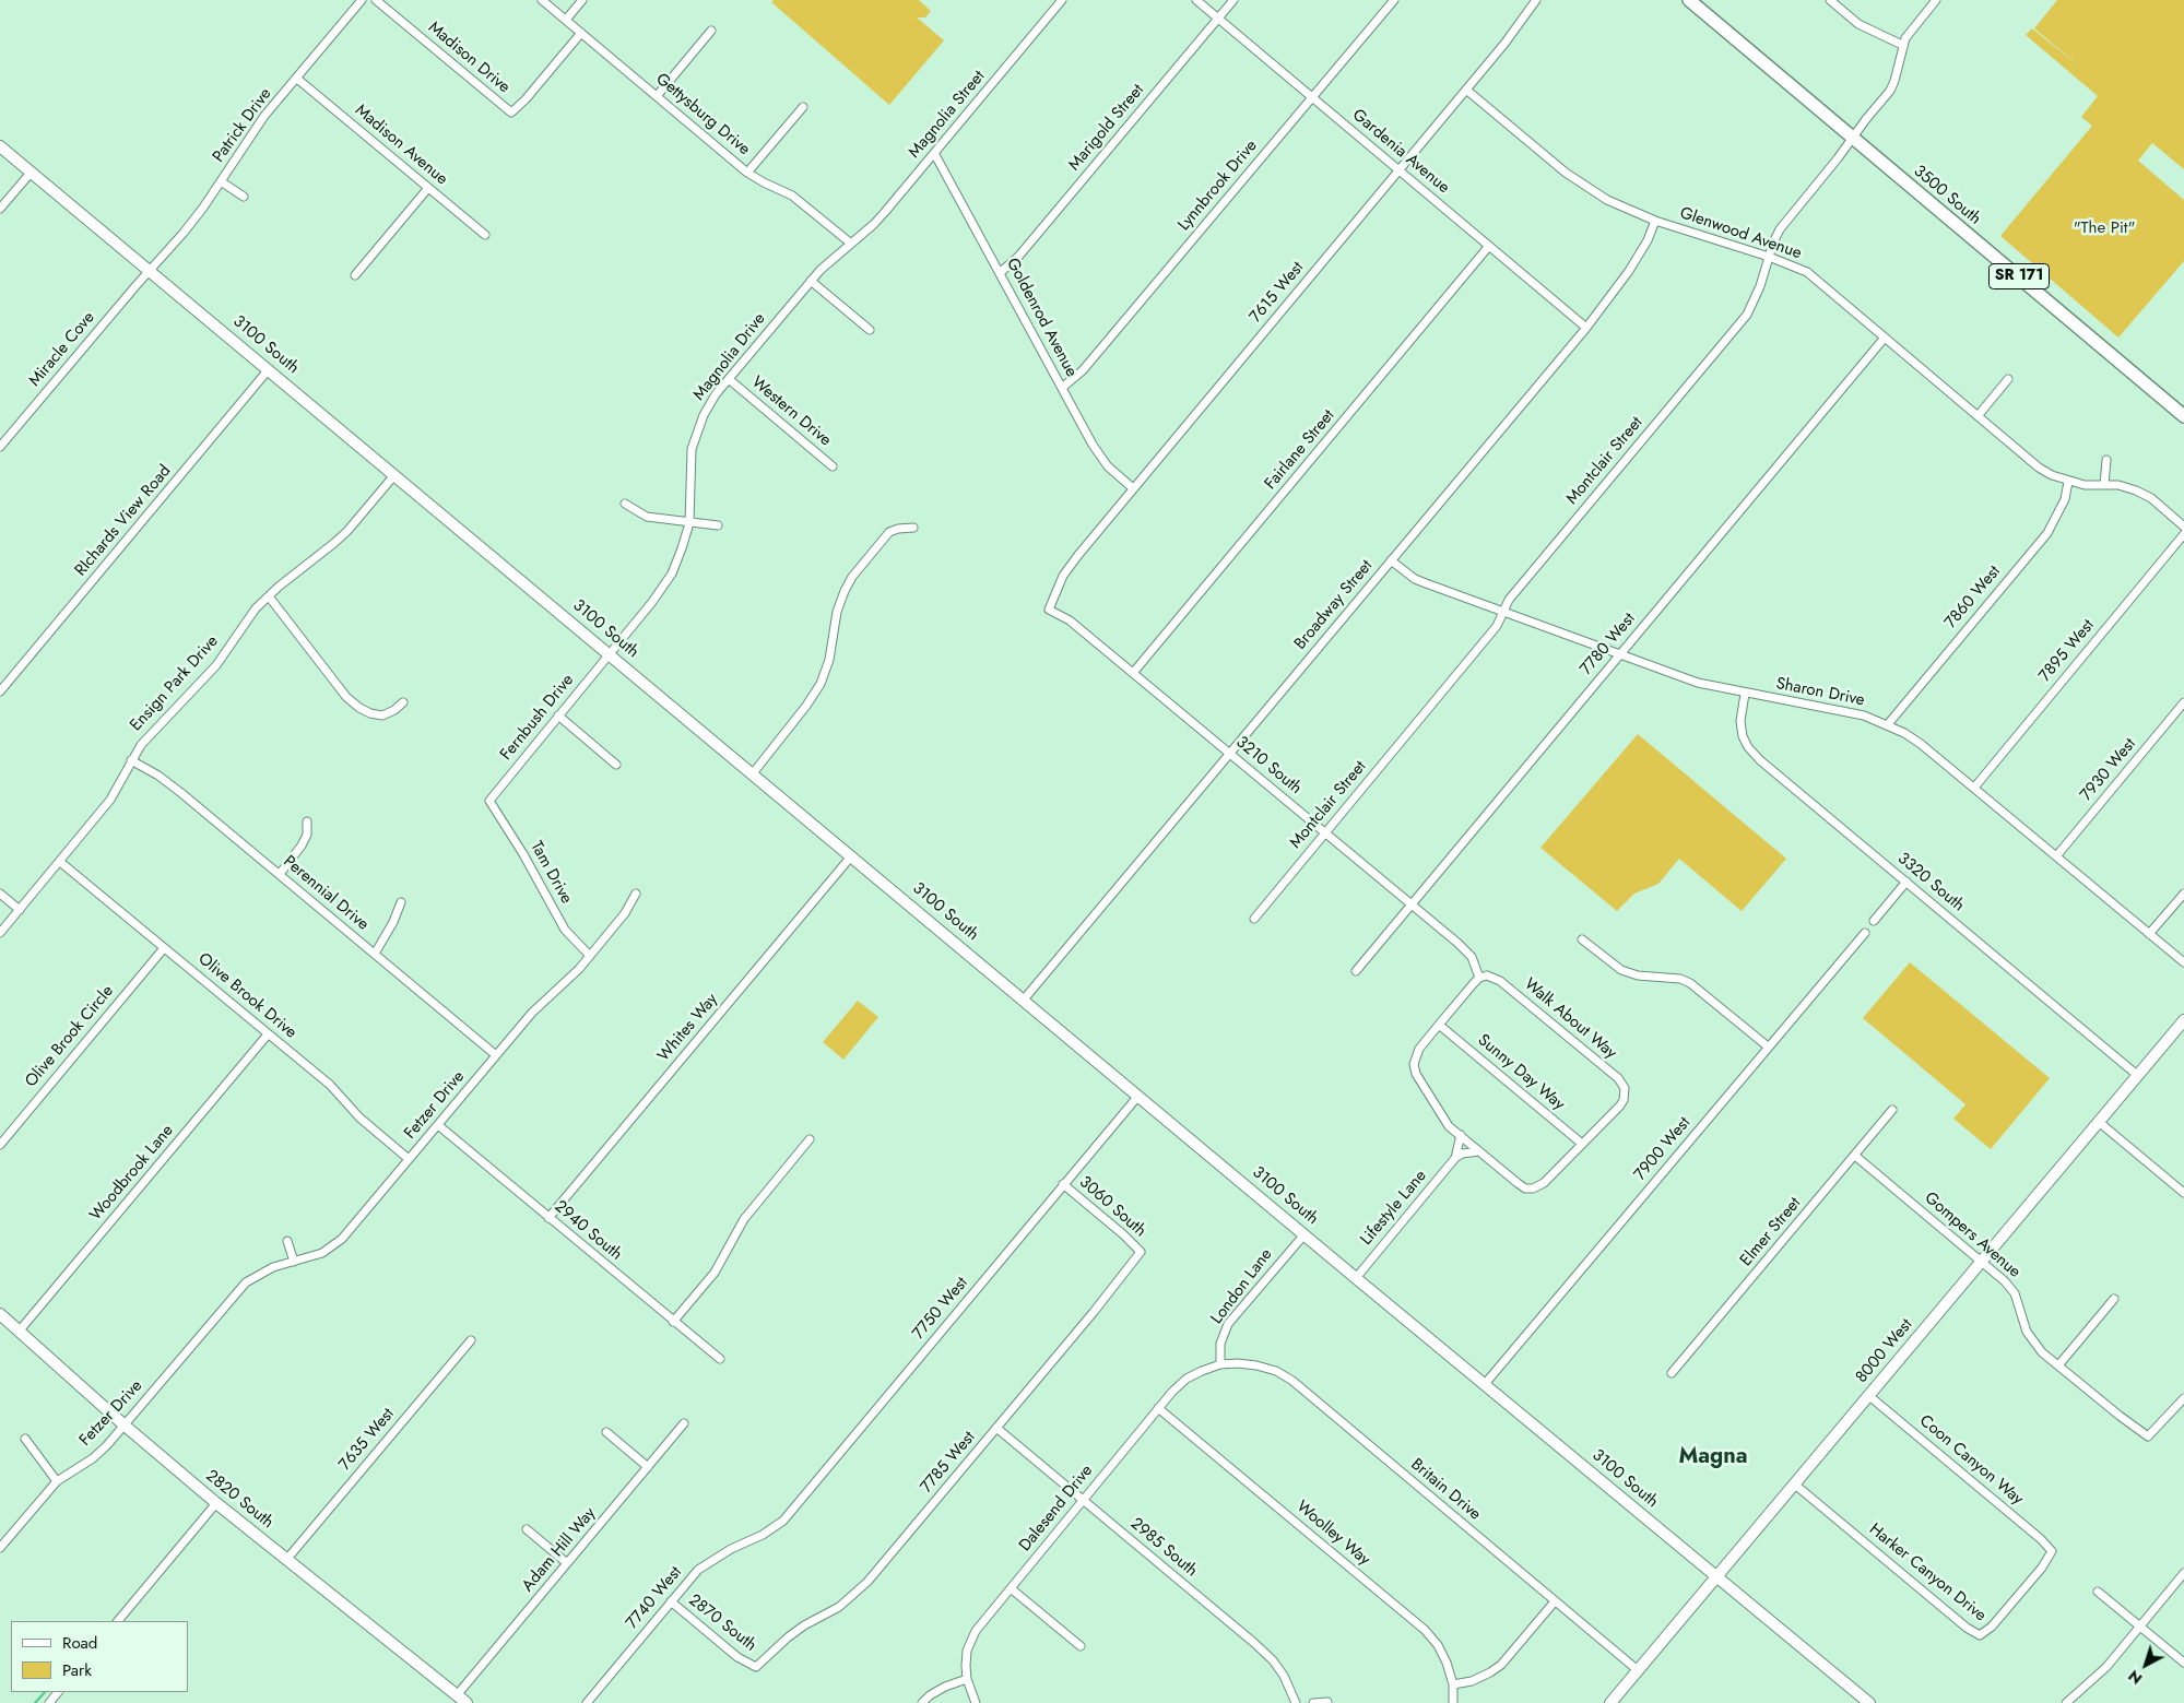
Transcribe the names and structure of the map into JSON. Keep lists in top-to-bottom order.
{
  "streets": {
    "main road": ["3500 South", "SR 171"],
    "street": [
      "Madison Drive",
      "Gettysburg Drive",
      "Magnolia Street",
      "Patrick Drive",
      "Marigold Street",
      "Madison Avenue",
      "Gardenia Avenue",
      "Lynnbrook Drive",
      "Glenwood Avenue",
      "7615 West",
      "Goldenrod Avenue",
      "3100 South",
      "Miracle Cove",
      "Magnolia Drive",
      "Western Drive",
      "Fairlane Street",
      "Montclair Street",
      "RIchards View Road",
      "7860 West",
      "Broadway Street",
      "7780 West",
      "7895 West",
      "Ensign Park Drive",
      "Sharon Drive",
      "Fernbush Drive",
      "3210 South",
      "7930 West",
      "Tam Drive",
      "3320 South",
      "Perennial Drive",
      "Olive Brook Drive",
      "Walk About Way",
      "Whites Way",
      "Olive Brook Circle",
      "Sunny Day Way",
      "Fetzer Drive",
      "7900 West",
      "Woodbrook Lane",
      "3060 South",
      "Lifestyle Lane",
      "2940 South",
      "Elmer Street",
      "Gompers Avenue",
      "London Lane",
      "7750 West",
      "8000 West",
      "7635 West",
      "Coon Canyon Way",
      "7785 West",
      "Britain Drive",
      "2820 South",
      "Dalesend Drive",
      "Woolley Way",
      "2985 South",
      "Adam Hill Way",
      "Harker Canyon Drive",
      "7740 West",
      "2870 South"
    ]
  },
  "crossings": [
    ["Madison Drive", "Gettysburg Drive"],
    ["Gettysburg Drive", "Magnolia Street"],
    ["Gettysburg Drive", "Magnolia Drive"],
    ["Magnolia Street", "Goldenrod Avenue"],
    ["Magnolia Street", "Magnolia Drive"],
    ["Patrick Drive", "Madison Avenue"],
    ["Patrick Drive", "3100 South"],
    ["Patrick Drive", "Miracle Cove"],
    ["Marigold Street", "Gardenia Avenue"],
    ["Marigold Street", "Goldenrod Avenue"],
    ["Gardenia Avenue", "Lynnbrook Drive"],
    ["Gardenia Avenue", "7615 West"],
    ["Gardenia Avenue", "Fairlane Street"],
    ["Gardenia Avenue", "Broadway Street"],
    ["Lynnbrook Drive", "Goldenrod Avenue"],
    ["3500 South", "Montclair Street"],
    ["Glenwood Avenue", "7615 West"],
    ["Glenwood Avenue", "Montclair Street"],
    ["Glenwood Avenue", "7860 West"],
    ["Glenwood Avenue", "Broadway Street"],
    ["Glenwood Avenue", "7780 West"],
    ["7615 West", "Goldenrod Avenue"],
    ["7615 West", "3210 South"],
    ["3100 South", "Miracle Cove"],
    ["3100 South", "Magnolia Drive"],
    ["3100 South", "RIchards View Road"],
    ["3100 South", "Broadway Street"],
    ["3100 South", "Ensign Park Drive"],
    ["3100 South", "Fernbush Drive"],
    ["3100 South", "Whites Way"],
    ["3100 South", "7900 West"],
    ["3100 South", "Lifestyle Lane"],
    ["3100 South", "London Lane"],
    ["3100 South", "7750 West"],
    ["3100 South", "8000 West"],
    ["Magnolia Drive", "Western Drive"],
    ["Magnolia Drive", "Fernbush Drive"],
    ["Fairlane Street", "3210 South"],
    ["Montclair Street", "Sharon Drive"],
    ["Montclair Street", "3210 South"],
    ["7860 West", "Sharon Drive"],
    ["Broadway Street", "Sharon Drive"],
    ["Broadway Street", "3210 South"],
    ["7780 West", "Sharon Drive"],
    ["7780 West", "3210 South"],
    ["7895 West", "Sharon Drive"],
    ["Ensign Park Drive", "Perennial Drive"],
    ["Ensign Park Drive", "Olive Brook Drive"],
    ["Sharon Drive", "7930 West"],
    ["Sharon Drive", "3320 South"],
    ["Fernbush Drive", "Tam Drive"],
    ["3210 South", "Walk About Way"],
    ["Tam Drive", "Fetzer Drive"],
    ["3320 South", "8000 West"],
    ["Perennial Drive", "Fetzer Drive"],
    ["Olive Brook Drive", "Olive Brook Circle"],
    ["Olive Brook Drive", "Fetzer Drive"],
    ["Olive Brook Drive", "Woodbrook Lane"],
    ["Walk About Way", "Sunny Day Way"],
    ["Whites Way", "2940 South"],
    ["Fetzer Drive", "2940 South"],
    ["Fetzer Drive", "2820 South"],
    ["Woodbrook Lane", "2820 South"],
    ["3060 South", "7750 West"],
    ["3060 South", "7785 West"],
    ["Elmer Street", "Gompers Avenue"],
    ["Gompers Avenue", "8000 West"],
    ["London Lane", "Britain Drive"],
    ["London Lane", "Dalesend Drive"],
    ["7750 West", "7740 West"],
    ["8000 West", "Coon Canyon Way"],
    ["8000 West", "Britain Drive"],
    ["8000 West", "Harker Canyon Drive"],
    ["7635 West", "2820 South"],
    ["Coon Canyon Way", "Harker Canyon Drive"],
    ["7785 West", "2985 South"],
    ["7785 West", "2870 South"],
    ["Britain Drive", "Dalesend Drive"],
    ["2820 South", "Adam Hill Way"],
    ["Dalesend Drive", "Woolley Way"],
    ["Dalesend Drive", "2985 South"],
    ["7740 West", "2870 South"]
  ],
  "districts": ["Magna"],
  "parks": ["\"The Pit\""],
  "legend": ["Road", "Park"],
  "north": "bottom left"
}
